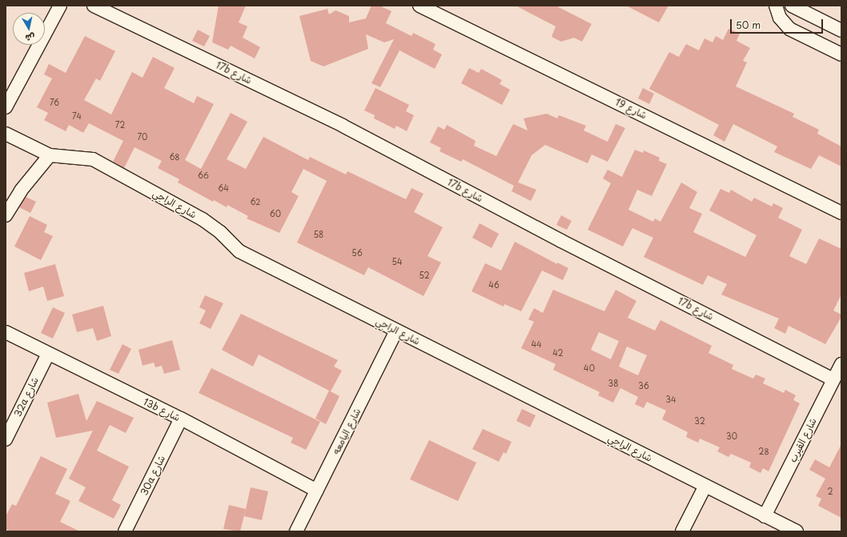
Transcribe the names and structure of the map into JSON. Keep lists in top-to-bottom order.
{
  "streets": {
    "street": [
      "17b شارع",
      "شارع 19",
      "شارع الراجي",
      "32a شارع",
      "13b شارع",
      "شارع اليامعه",
      "شارع القيرب",
      "30a شارع"
    ]
  },
  "crossings": [
    ["17b شارع", "شارع القيرب"],
    ["شارع الراجي", "شارع اليامعه"],
    ["شارع الراجي", "شارع القيرب"],
    ["32a شارع", "13b شارع"],
    ["13b شارع", "شارع اليامعه"],
    ["13b شارع", "30a شارع"]
  ],
  "house_numbers": [
    "76",
    "74",
    "72",
    "70",
    "68",
    "66",
    "64",
    "62",
    "60",
    "58",
    "56",
    "54",
    "52",
    "46",
    "44",
    "42",
    "40",
    "38",
    "36",
    "34",
    "32",
    "30",
    "28",
    "2"
  ],
  "scale_bar": "50 m",
  "north": "bottom"
}
